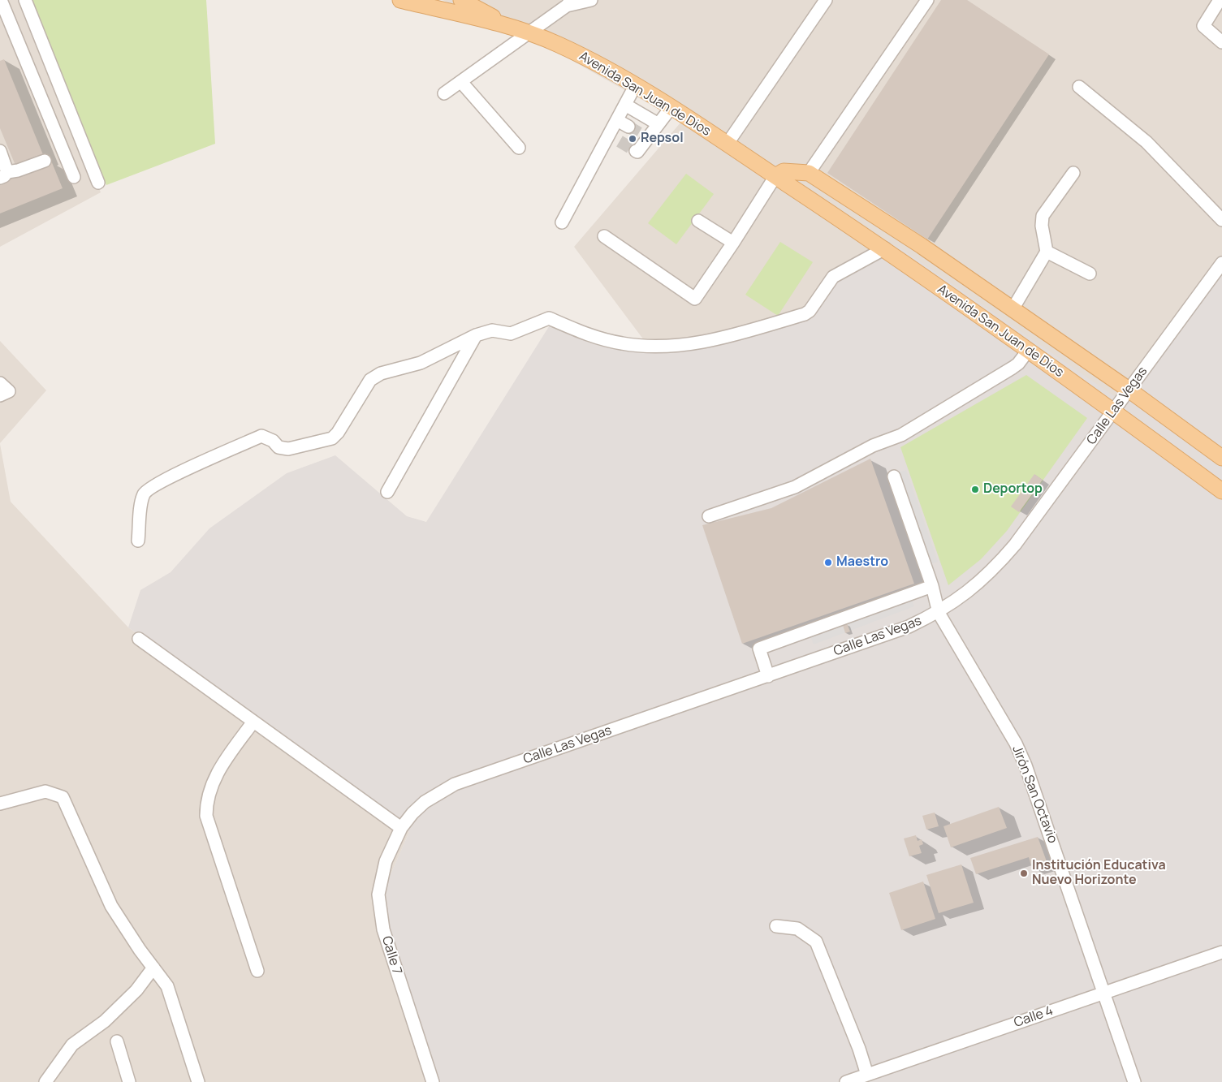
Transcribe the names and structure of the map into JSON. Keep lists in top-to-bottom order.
{
  "streets": {
    "main road": ["Avenida San Juan de Dios"],
    "street": [
      "Calle Las Vegas",
      "Jirón San Octavio",
      "Calle 7",
      "Calle 4"
    ]
  },
  "crossings": [
    ["Avenida San Juan de Dios", "Calle Las Vegas"],
    ["Calle Las Vegas", "Jirón San Octavio"],
    ["Calle Las Vegas", "Calle 7"],
    ["Jirón San Octavio", "Calle 4"]
  ],
  "places": [
    "Repsol",
    "Deportop",
    "Maestro",
    "Institución Educativa Nuevo Horizonte"
  ]
}
